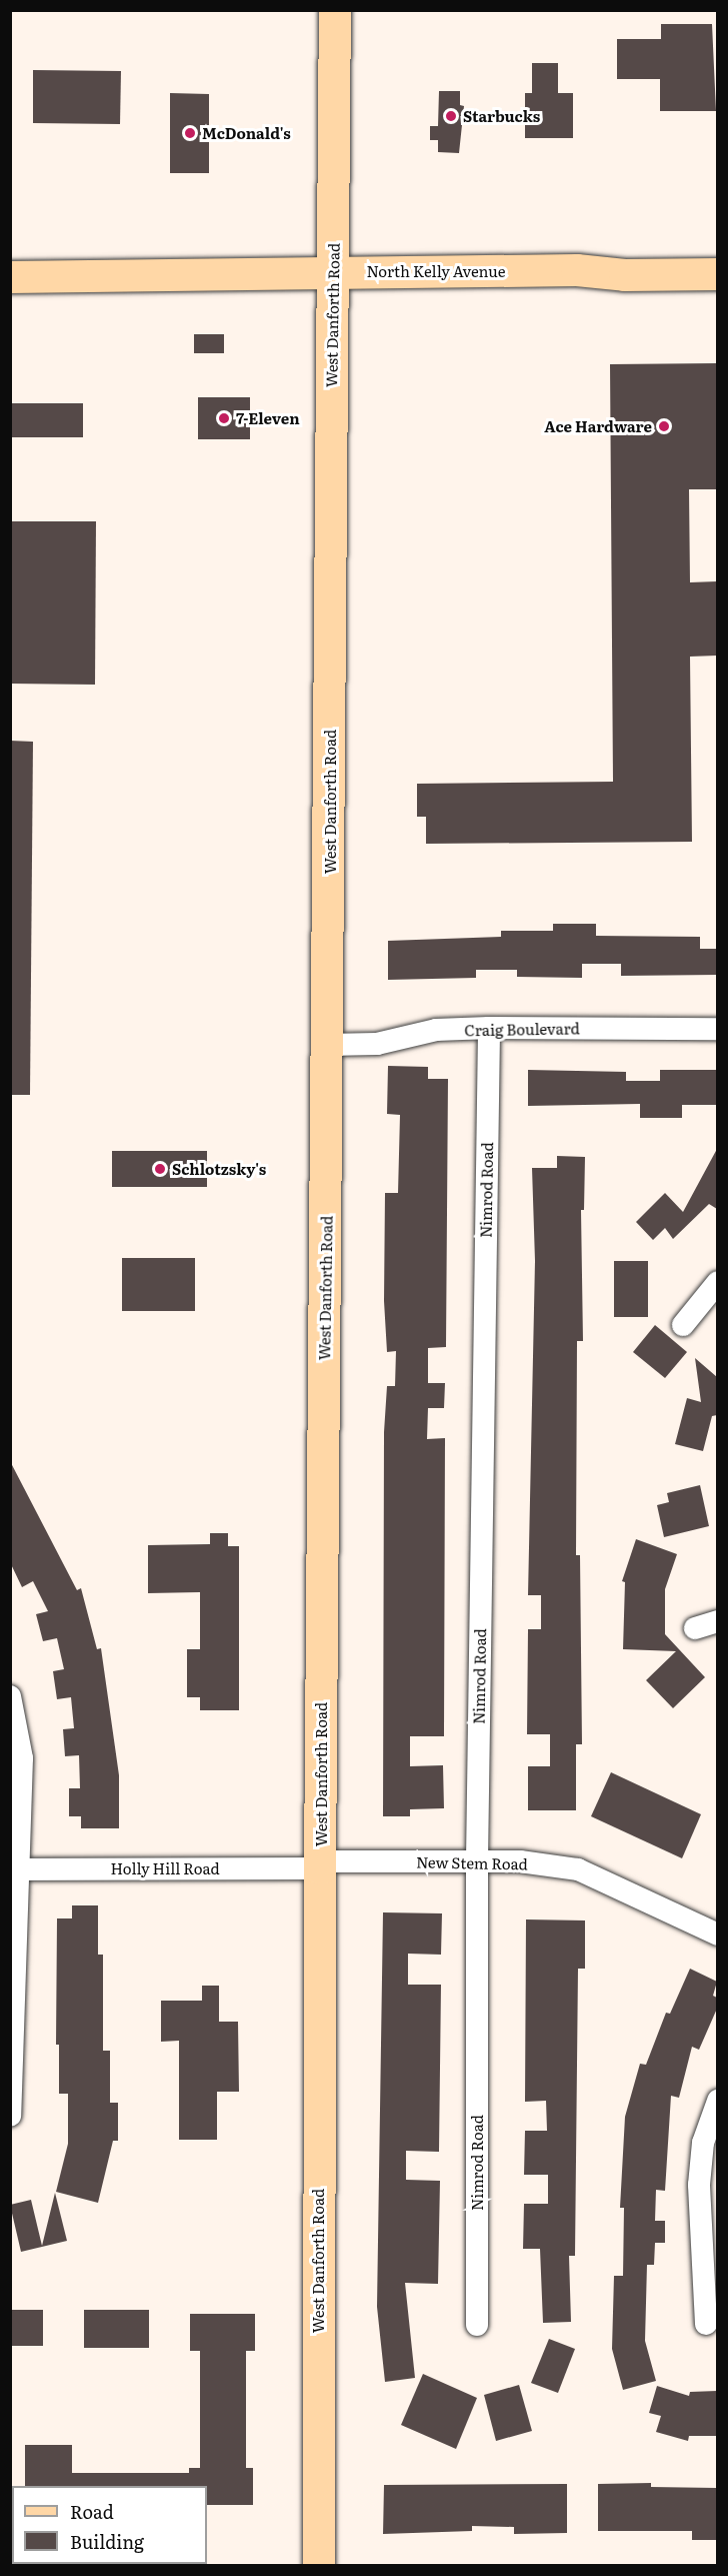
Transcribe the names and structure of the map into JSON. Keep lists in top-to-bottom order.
{
  "streets": {
    "main road": ["North Kelly Avenue", "West Danforth Road"],
    "street": [
      "Craig Boulevard",
      "Nimrod Road",
      "New Stem Road",
      "Holly Hill Road"
    ]
  },
  "crossings": [
    ["North Kelly Avenue", "West Danforth Road"],
    ["West Danforth Road", "Craig Boulevard"],
    ["West Danforth Road", "New Stem Road"],
    ["West Danforth Road", "Holly Hill Road"],
    ["Craig Boulevard", "Nimrod Road"],
    ["Nimrod Road", "New Stem Road"],
    ["New Stem Road", "Holly Hill Road"]
  ],
  "places": [
    "Starbucks",
    "McDonald's",
    "7-Eleven",
    "Ace Hardware",
    "Schlotzsky's"
  ],
  "legend": ["Road", "Building"]
}
